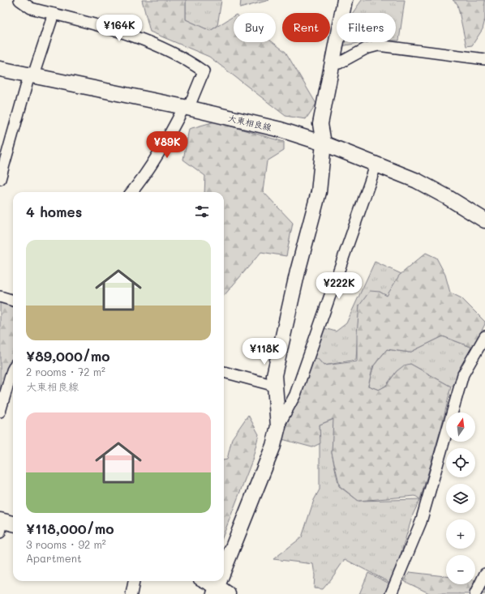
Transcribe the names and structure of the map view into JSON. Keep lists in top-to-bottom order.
{
  "streets": {
    "street": ["大東相良線"]
  },
  "north": "top",
  "page": {
    "chip": ["Buy", "Rent", "Filters"],
    "price": [
      "¥164K",
      "¥89K",
      "¥222K",
      "¥118K"
    ],
    "heading": "4 homes",
    "list": [
      {
        "name": "¥89,000/mo",
        "note": "2 rooms · 72 m² · 大東相良線"
      },
      {
        "name": "¥118,000/mo",
        "note": "3 rooms · 92 m² · Apartment"
      }
    ],
    "map_buttons": ["+", "−"]
  }
}
